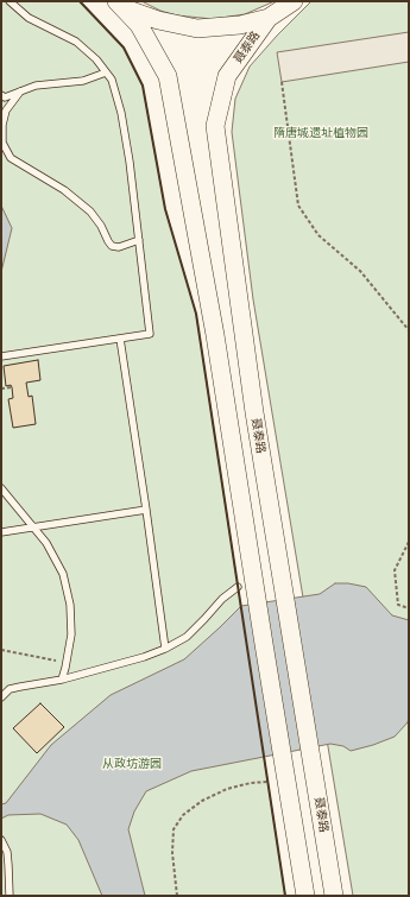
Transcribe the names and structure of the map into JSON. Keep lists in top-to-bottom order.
{
  "streets": {
    "main road": ["聂泰路"]
  },
  "parks": ["隋唐城遗址植物园", "从政坊游园"]
}
